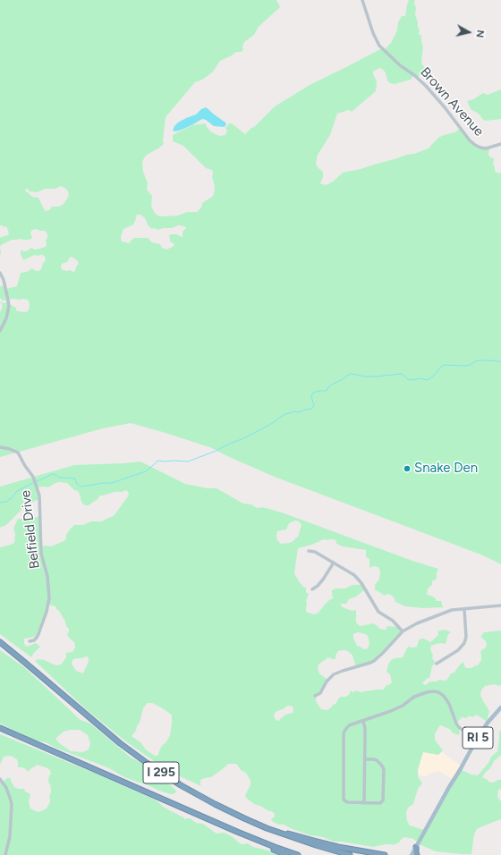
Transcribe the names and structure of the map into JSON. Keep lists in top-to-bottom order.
{
  "streets": {
    "highway": ["I 295"],
    "main road": ["RI 5"],
    "street": ["Brown Avenue", "Belfield Drive"]
  },
  "places": ["Snake Den"],
  "north": "right"
}
